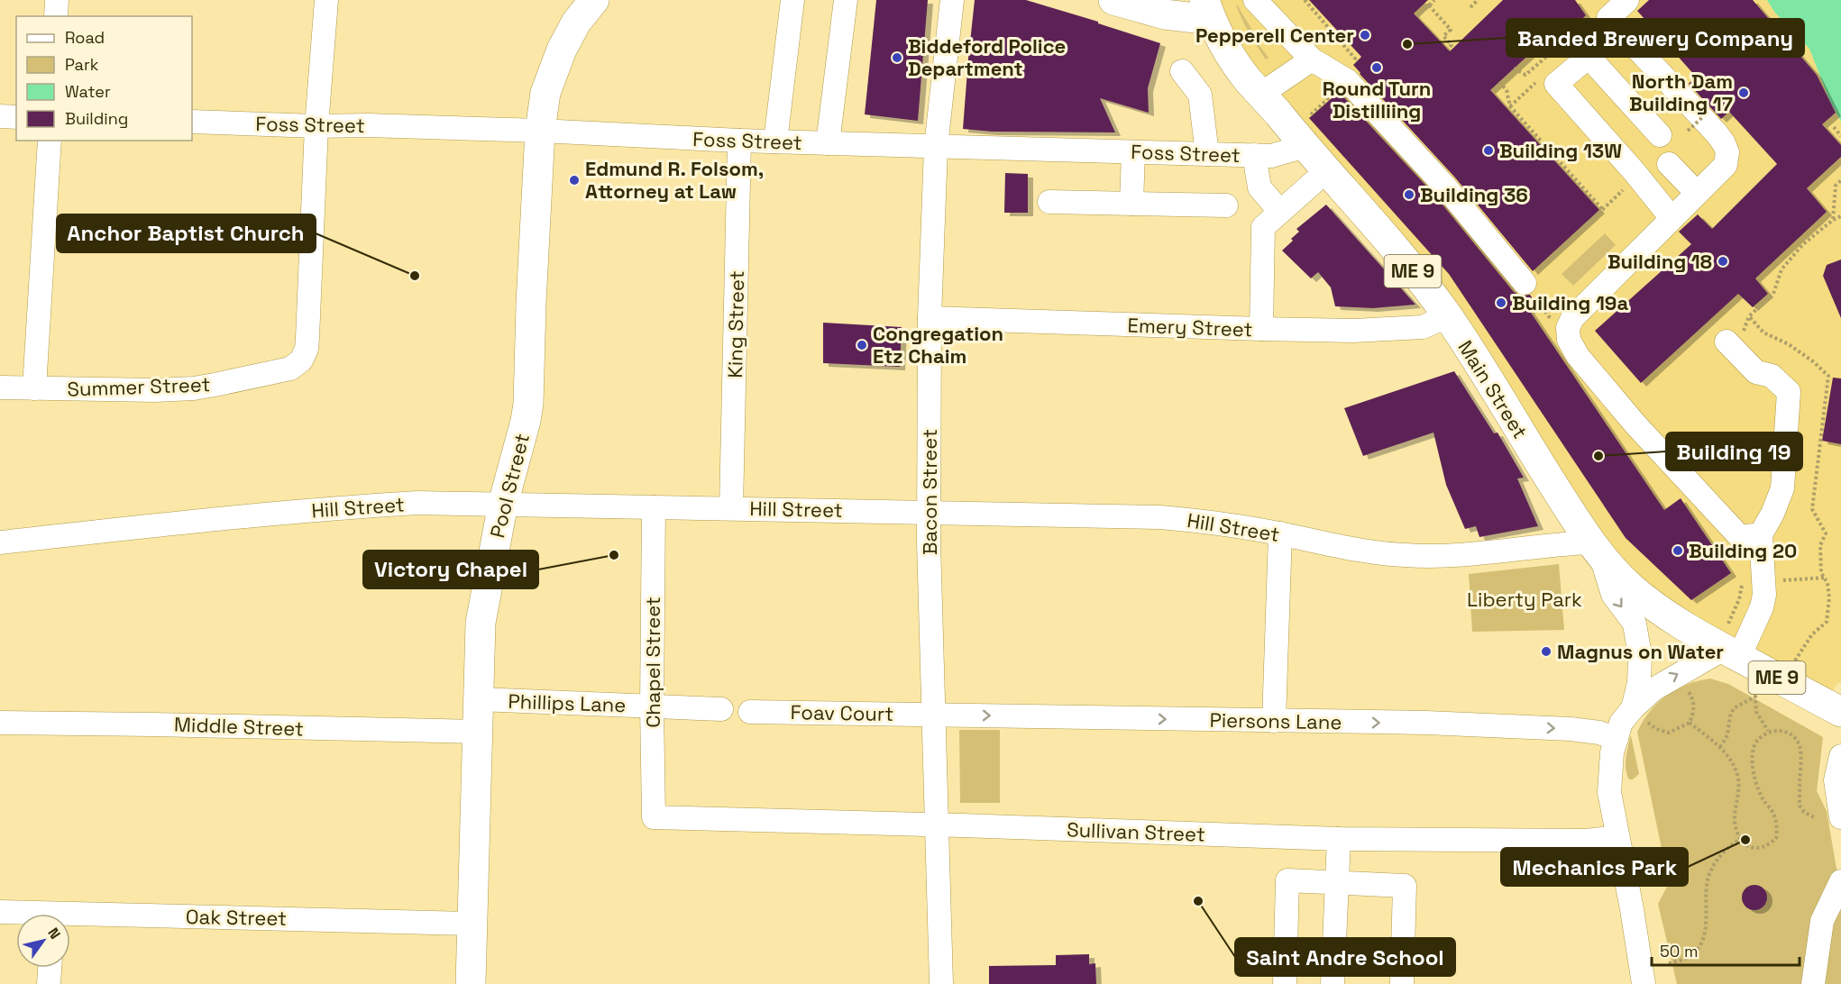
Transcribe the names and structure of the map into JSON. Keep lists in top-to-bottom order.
{
  "streets": {
    "main road": ["ME 9", "Main Street", "Pool Street"],
    "street": [
      "Foss Street",
      "King Street",
      "Emery Street",
      "Summer Street",
      "Bacon Street",
      "Hill Street",
      "Chapel Street",
      "Phillips Lane",
      "Foav Court",
      "Piersons Lane",
      "Middle Street",
      "Sullivan Street",
      "Oak Street"
    ]
  },
  "crossings": [
    ["Foss Street", "King Street"],
    ["Foss Street", "Summer Street"],
    ["Foss Street", "Main Street"],
    ["Foss Street", "Pool Street"],
    ["Foss Street", "Bacon Street"],
    ["ME 9", "Main Street"],
    ["King Street", "Hill Street"],
    ["Emery Street", "Main Street"],
    ["Emery Street", "Bacon Street"],
    ["Main Street", "Hill Street"],
    ["Pool Street", "Hill Street"],
    ["Pool Street", "Phillips Lane"],
    ["Pool Street", "Middle Street"],
    ["Pool Street", "Oak Street"],
    ["Bacon Street", "Hill Street"],
    ["Bacon Street", "Foav Court"],
    ["Bacon Street", "Piersons Lane"],
    ["Bacon Street", "Sullivan Street"],
    ["Hill Street", "Chapel Street"],
    ["Chapel Street", "Phillips Lane"],
    ["Chapel Street", "Sullivan Street"],
    ["Foav Court", "Piersons Lane"]
  ],
  "one_way": ["Piersons Lane"],
  "parks": ["Liberty Park"],
  "places": [
    "Pepperell Center",
    "Banded Brewery Company",
    "Biddeford Police Department",
    "Round Turn Distilliing",
    "North Dam Building 17",
    "Building 13W",
    "Edmund R. Folsom, Attorney at Law",
    "Building 36",
    "Building 18",
    "Anchor Baptist Church",
    "Building 19a",
    "Congregation Etz Chaim",
    "Building 19",
    "Building 20",
    "Victory Chapel",
    "Magnus on Water",
    "Mechanics Park",
    "Saint Andre School"
  ],
  "legend": [
    "Road",
    "Park",
    "Water",
    "Building"
  ],
  "scale_bar": "50 m",
  "north": "top right"
}
